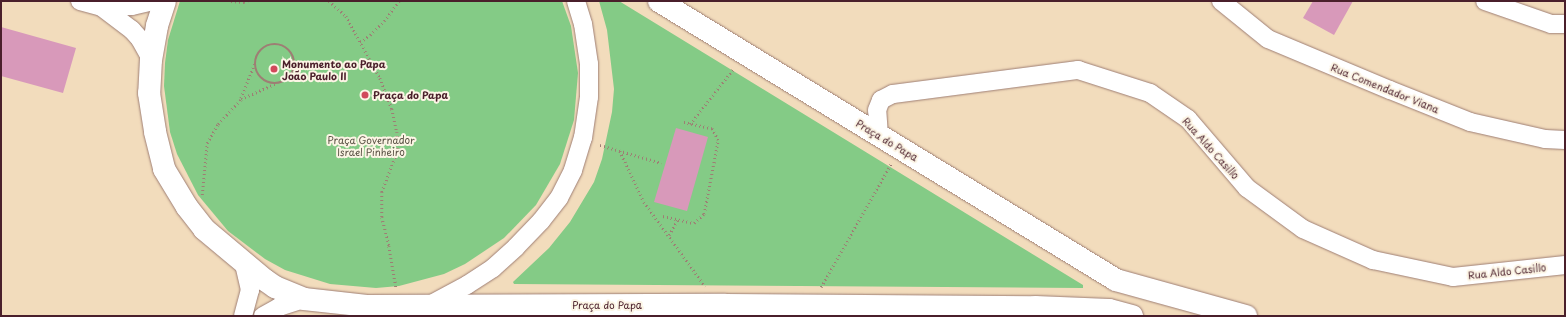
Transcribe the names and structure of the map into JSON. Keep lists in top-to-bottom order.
{
  "streets": {
    "street": ["Rua Comendador Viana", "Praça do Papa", "Rua Aldo Casillo"]
  },
  "crossings": [
    ["Praça do Papa", "Rua Aldo Casillo"]
  ],
  "parks": ["Praça Governador Israel Pinheiro"],
  "places": ["Monumento ao Papa João Paulo II", "Praça do Papa"]
}
